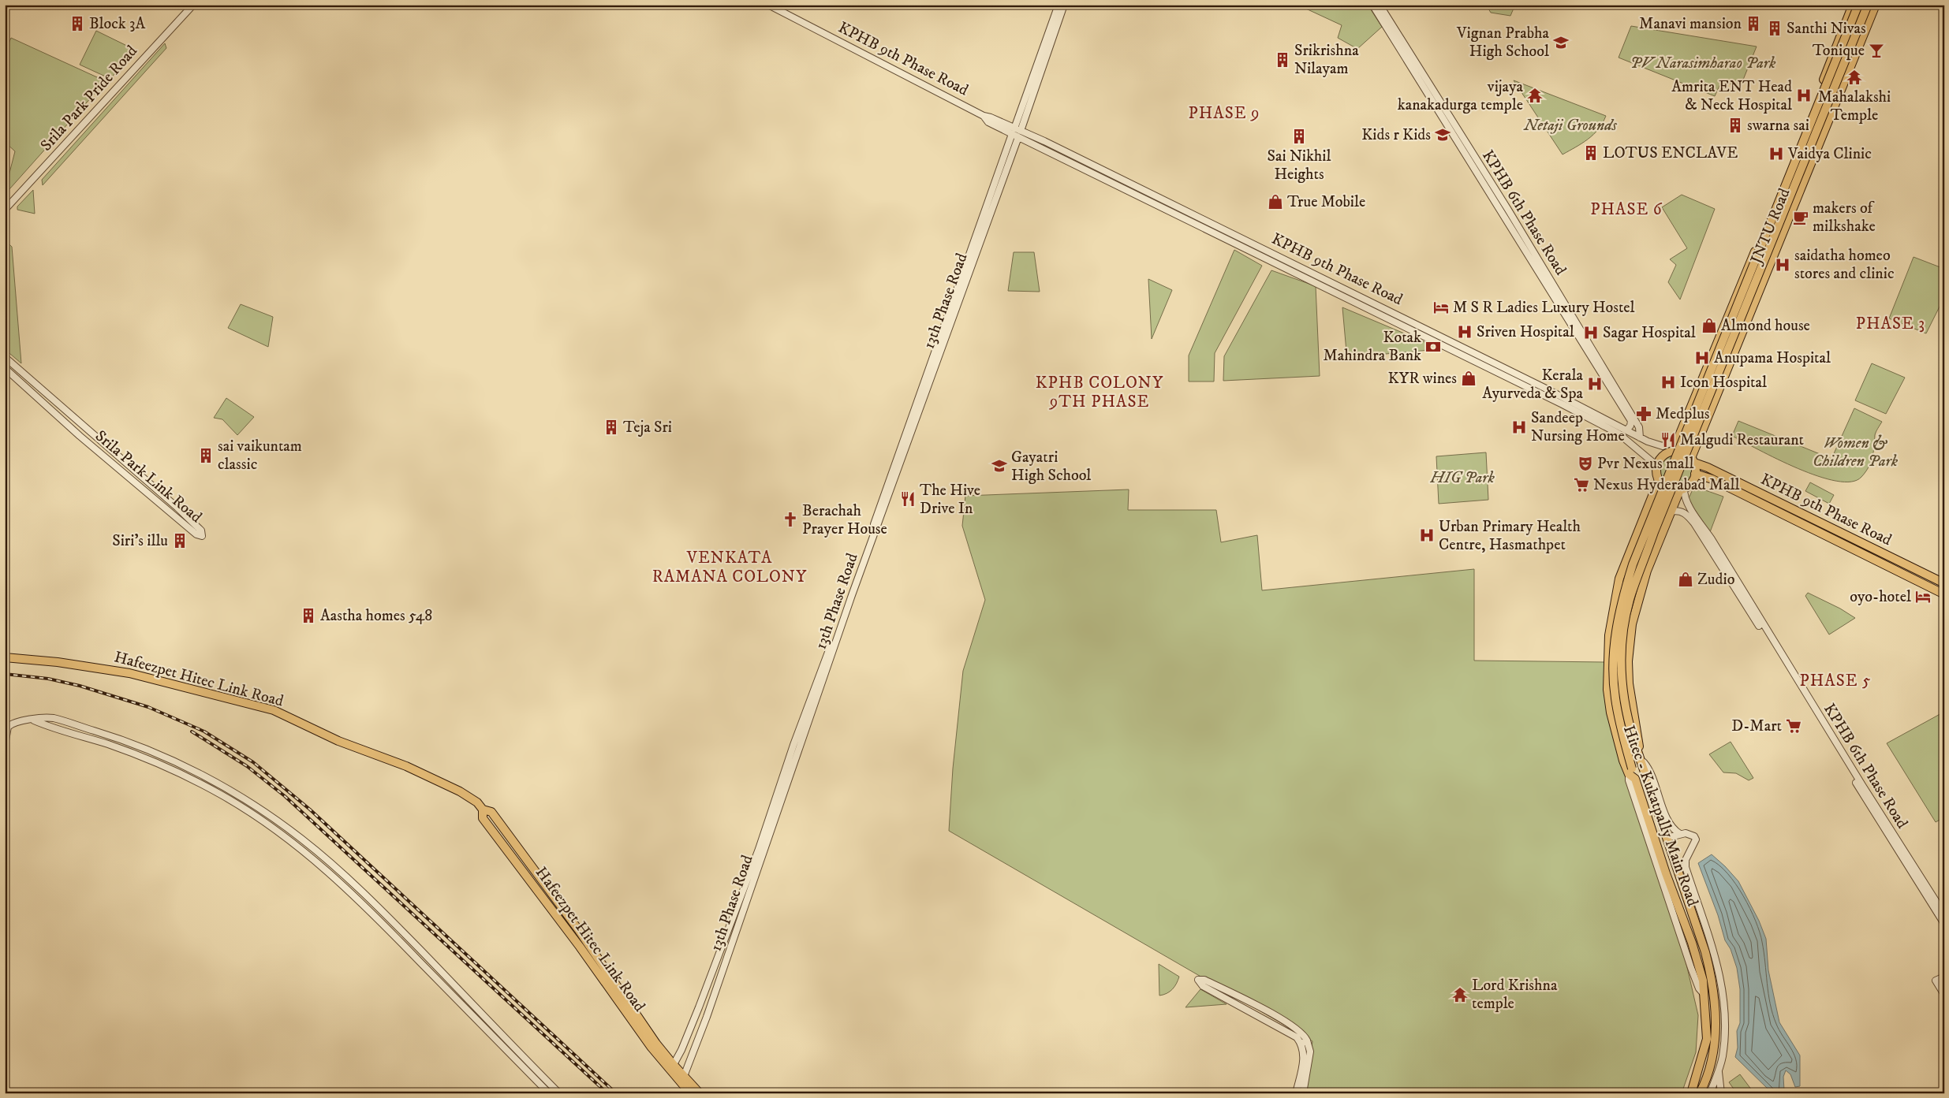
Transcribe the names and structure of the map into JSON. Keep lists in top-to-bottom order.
{
  "streets": {
    "main road": [
      "KPHB 9th Phase Road",
      "JNTU Road",
      "Hafeezpet Hitec Link Road",
      "Hitec - Kukatpally Main Road"
    ],
    "street": [
      "Srila Park Pride Road",
      "KPHB 6th Phase Road",
      "13th Phase Road",
      "Srila Park Link Road"
    ]
  },
  "crossings": [
    ["KPHB 9th Phase Road", "KPHB 6th Phase Road"],
    ["KPHB 9th Phase Road", "JNTU Road"],
    ["KPHB 9th Phase Road", "13th Phase Road"],
    ["KPHB 9th Phase Road", "Hitec - Kukatpally Main Road"],
    ["KPHB 6th Phase Road", "JNTU Road"],
    ["KPHB 6th Phase Road", "Hitec - Kukatpally Main Road"],
    ["JNTU Road", "Hitec - Kukatpally Main Road"],
    ["13th Phase Road", "Hafeezpet Hitec Link Road"]
  ],
  "districts": [
    "PHASE 9",
    "PHASE 6",
    "PHASE 3",
    "KPHB COLONY 9TH PHASE",
    "VENKATA RAMANA COLONY",
    "PHASE 5"
  ],
  "parks": [
    "PV Narasimharao Park",
    "Netaji Grounds",
    "Women & Children Park",
    "HIG Park"
  ],
  "places": {
    "building": [
      "Block 3A",
      "Manavi mansion",
      "Santhi Nivas",
      "Srikrishna Nilayam",
      "swarna sai",
      "Sai Nikhil Heights",
      "LOTUS ENCLAVE",
      "Teja Sri",
      "sai vaikuntam classic",
      "Siri's illu",
      "Aastha homes 548"
    ],
    "school or university": ["Vignan Prabha High School", "Kids r Kids", "Gayatri High School"],
    "bar": ["Tonique"],
    "temple": ["Mahalakshi Temple", "vijaya kanakadurga temple", "Lord Krishna temple"],
    "hospital": [
      "Amrita ENT Head & Neck Hospital",
      "Vaidya Clinic",
      "saidatha homeo stores and clinic",
      "Sriven Hospital",
      "Sagar Hospital",
      "Anupama Hospital",
      "Icon Hospital",
      "Kerala Ayurveda & Spa",
      "Sandeep Nursing Home",
      "Urban Primary Health Centre, Hasmathpet"
    ],
    "shop": [
      "True Mobile",
      "Almond house",
      "KYR wines",
      "Zudio"
    ],
    "cafe": ["makers of milkshake"],
    "hotel": ["M S R Ladies Luxury Hostel", "oyo-hotel"],
    "bank": ["Kotak Mahindra Bank"],
    "pharmacy": ["Medplus"],
    "restaurant": ["Malgudi Restaurant", "The Hive Drive In"],
    "theatre": ["Pvr Nexus mall"],
    "supermarket": ["Nexus Hyderabad Mall", "D-Mart"],
    "church": ["Berachah Prayer House"]
  }
}
